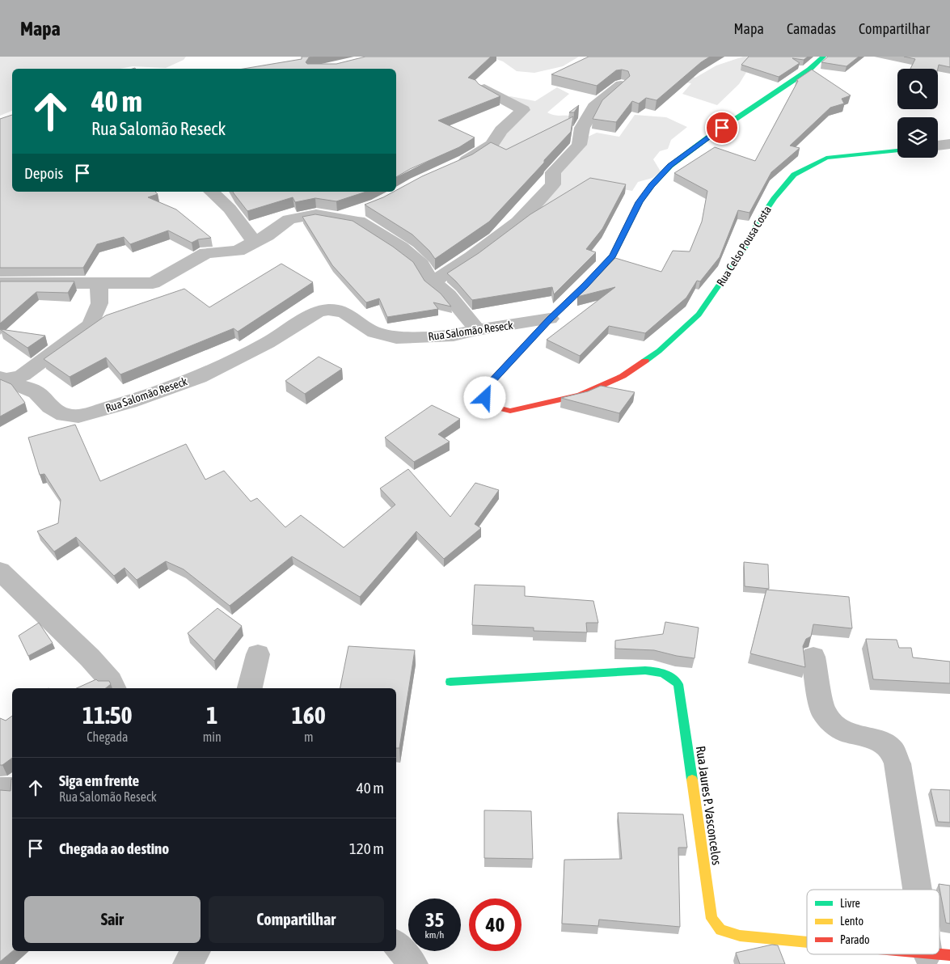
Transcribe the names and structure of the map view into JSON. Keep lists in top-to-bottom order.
{
  "streets": {
    "street": ["Rua Celso Pousa Costa", "Rua Salomão Reseck", "Rua Jaures P. Vasconcelos"]
  },
  "crossings": [
    ["Rua Celso Pousa Costa", "Rua Salomão Reseck"]
  ],
  "legend": ["Livre", "Lento", "Parado"],
  "page": {
    "header": "Mapa",
    "nav": ["Mapa", "Camadas", "Compartilhar"],
    "turn": ["40 m", "Rua Salomão Reseck"],
    "then": "Depois",
    "eta": [
      "11:50",
      "Chegada",
      "1",
      "min",
      "160",
      "m"
    ],
    "list": [
      {
        "name": "Siga em frente",
        "note": "Rua Salomão Reseck",
        "value": "40 m"
      },
      {
        "name": "Chegada ao destino",
        "value": "120 m"
      }
    ],
    "buttons": ["Sair", "Compartilhar"],
    "speed": "35 km/h",
    "limit": "40"
  }
}
